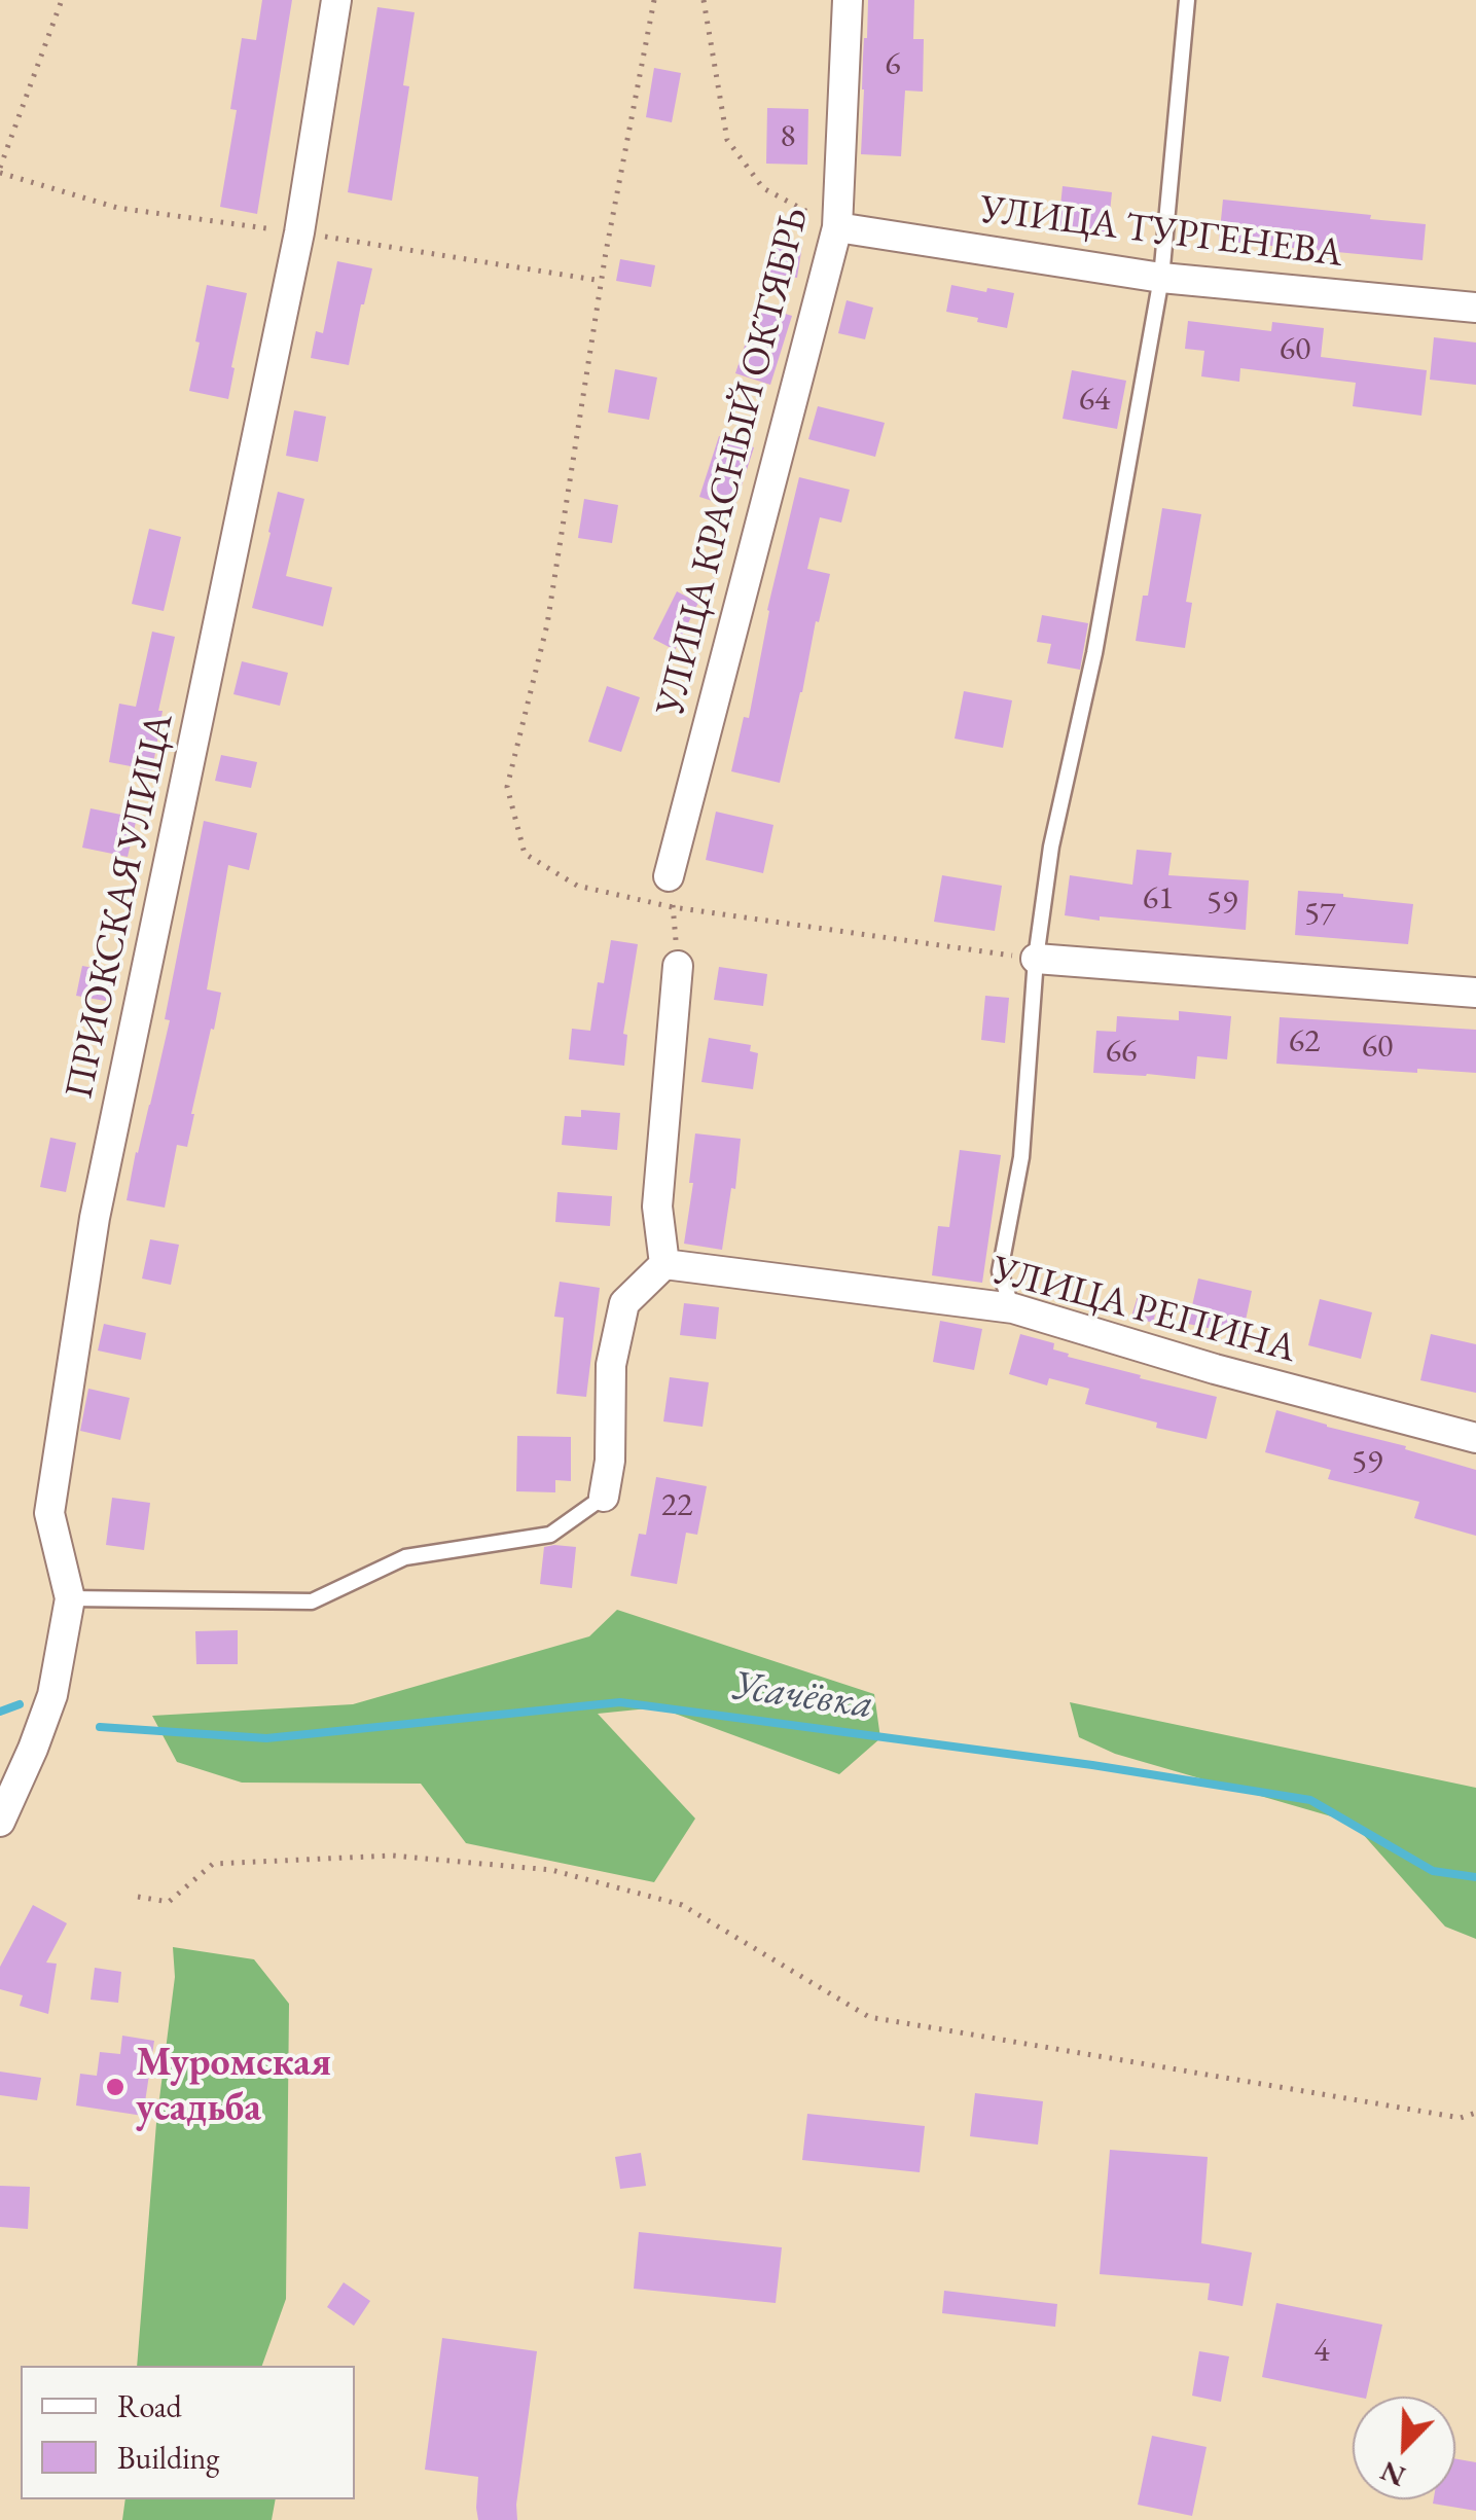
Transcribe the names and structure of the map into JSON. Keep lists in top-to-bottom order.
{
  "streets": {
    "street": [
      "УЛИЦА ТУРГЕНЕВА",
      "УЛИЦА КРАСНЫЙ ОКТЯБРЬ",
      "ПРИОКСКАЯ УЛИЦА",
      "УЛИЦА РЕПИНА"
    ]
  },
  "crossings": [
    ["УЛИЦА ТУРГЕНЕВА", "УЛИЦА КРАСНЫЙ ОКТЯБРЬ"]
  ],
  "water": ["Усачёвка"],
  "places": ["Муромская усадьба"],
  "house_numbers": [
    "6",
    "8",
    "60",
    "64",
    "61",
    "59",
    "57",
    "62",
    "60",
    "66",
    "59",
    "22",
    "4"
  ],
  "legend": ["Road", "Building"],
  "north": "bottom left"
}
